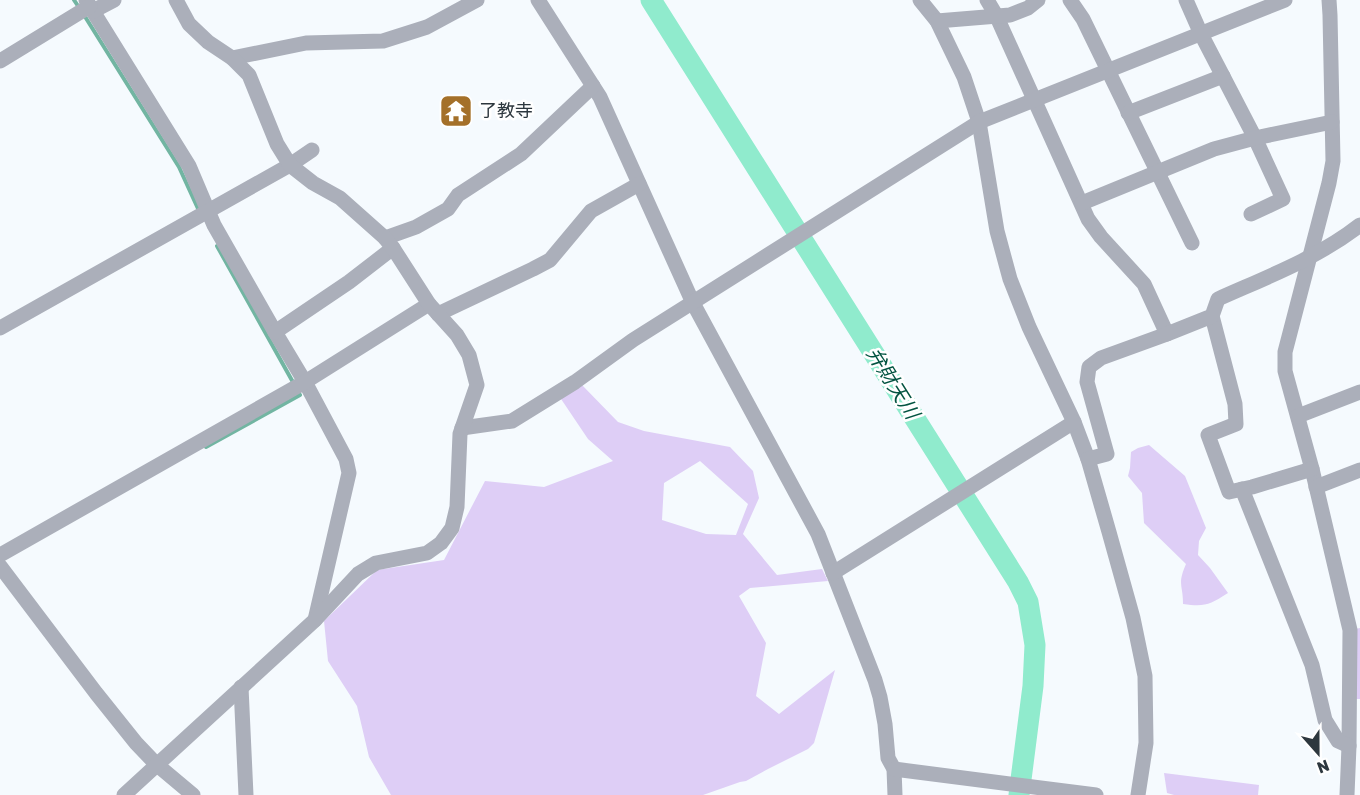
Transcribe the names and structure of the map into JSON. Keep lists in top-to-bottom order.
{
  "water": ["弁財天川"],
  "places": {
    "temple": ["了教寺"]
  },
  "north": "bottom"
}
